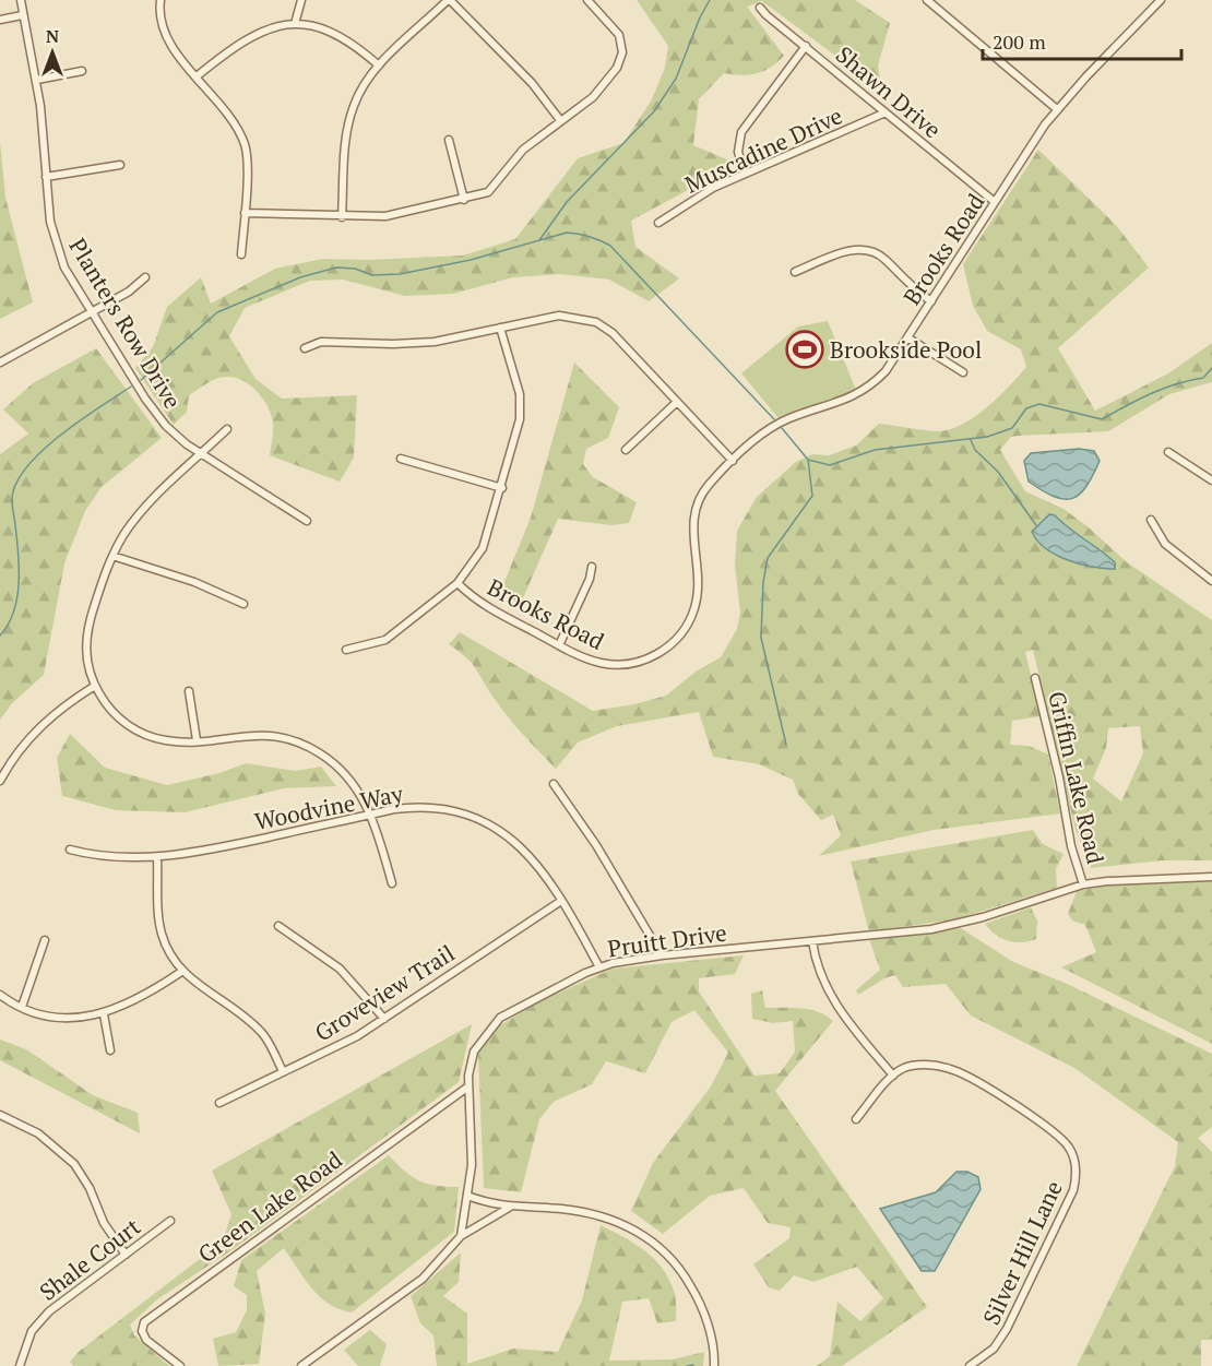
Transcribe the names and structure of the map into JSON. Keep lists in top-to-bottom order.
{
  "streets": {
    "street": [
      "Shawn Drive",
      "Muscadine Drive",
      "Brooks Road",
      "Planters Row Drive",
      "Griffin Lake Road",
      "Woodvine Way",
      "Pruitt Drive",
      "Groveview Trail",
      "Green Lake Road",
      "Silver Hill Lane",
      "Shale Court"
    ]
  },
  "crossings": [
    ["Shawn Drive", "Muscadine Drive"],
    ["Shawn Drive", "Brooks Road"],
    ["Griffin Lake Road", "Pruitt Drive"],
    ["Woodvine Way", "Pruitt Drive"],
    ["Woodvine Way", "Groveview Trail"],
    ["Pruitt Drive", "Green Lake Road"]
  ],
  "places": {
    "sports": ["Brookside Pool"]
  },
  "scale_bar": "200 m",
  "north": "top"
}
